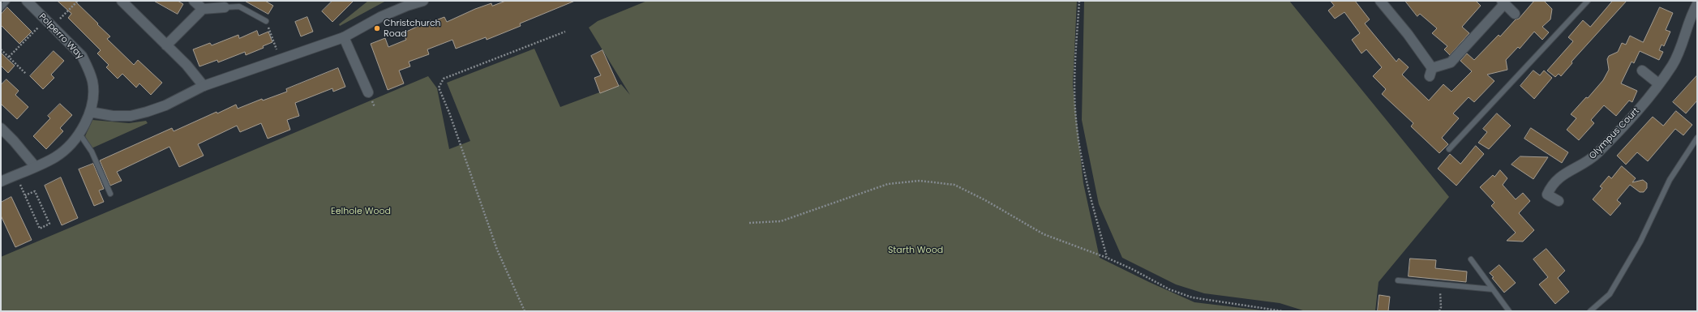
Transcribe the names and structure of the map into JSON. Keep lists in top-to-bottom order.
{
  "streets": {
    "street": ["Polperro Way", "Olympus Court"]
  },
  "parks": ["Eelhole Wood", "Starth Wood"],
  "places": ["Christchurch Road"]
}
